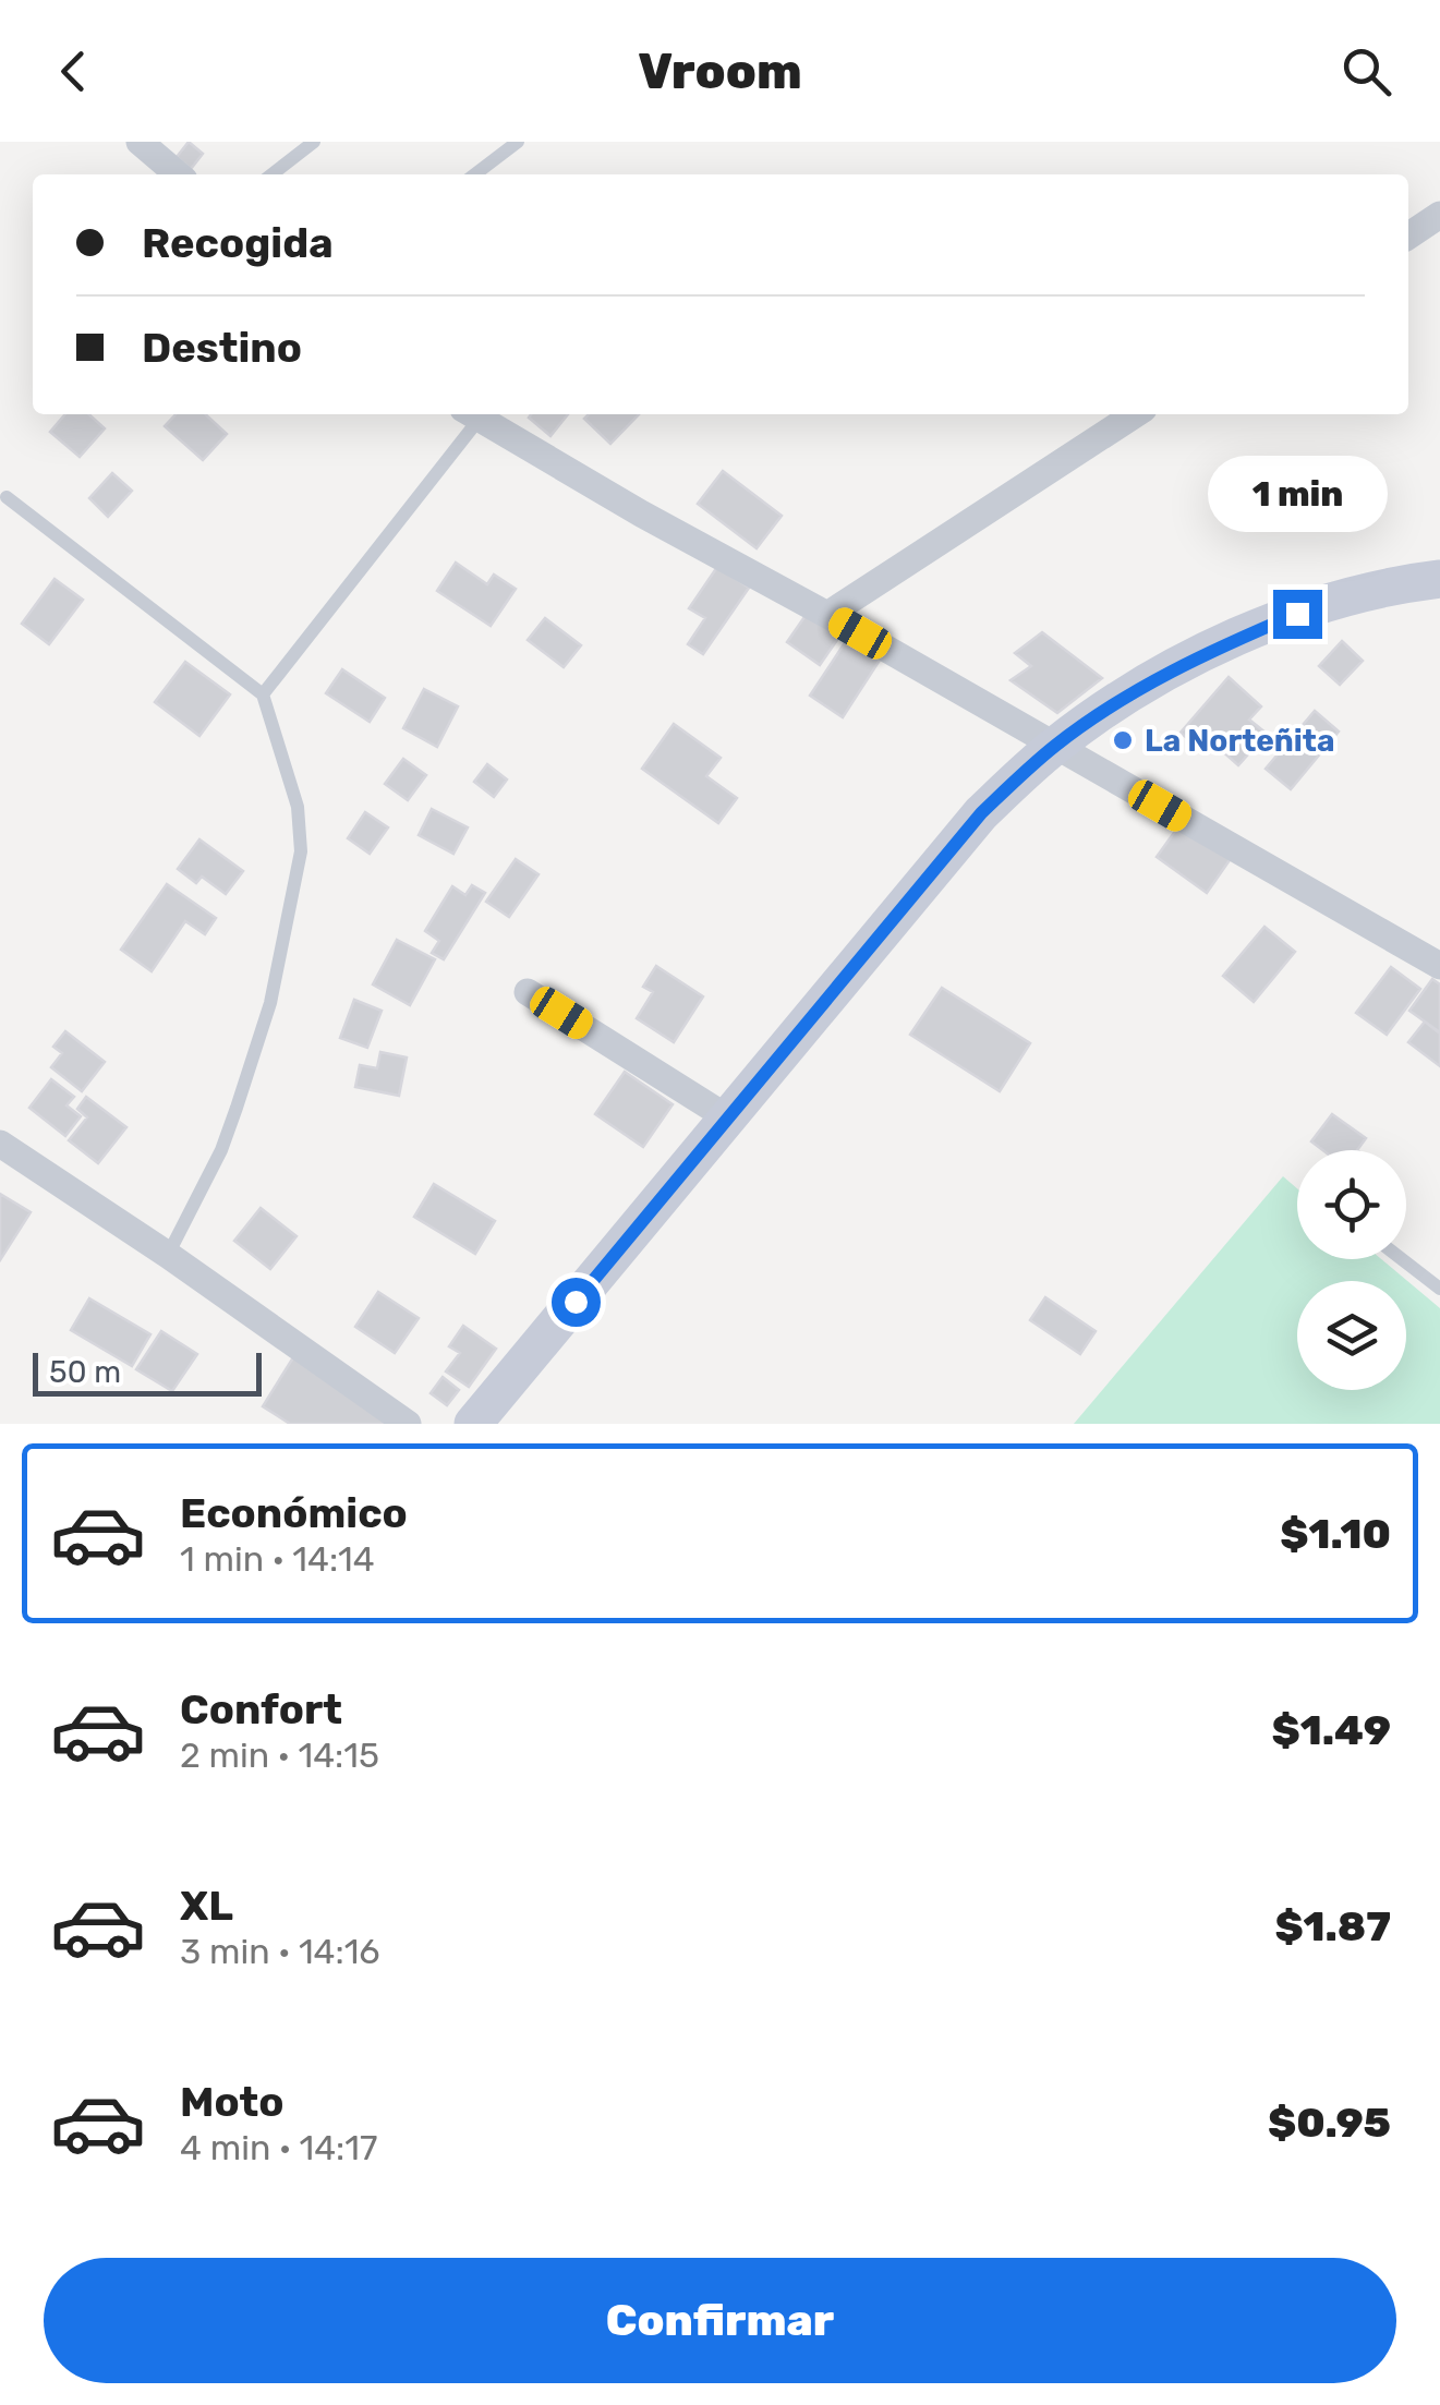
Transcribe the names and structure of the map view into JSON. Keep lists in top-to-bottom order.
{
  "places": ["La Norteñita"],
  "scale_bar": "50 m",
  "page": {
    "header": "Vroom",
    "banner": ["Recogida", "Destino"],
    "bubble": "1 min",
    "scale": "50 m",
    "list": [
      {
        "name": "Económico",
        "note": "1 min · 14:14",
        "value": "$1.10"
      },
      {
        "name": "Confort",
        "note": "2 min · 14:15",
        "value": "$1.49"
      },
      {
        "name": "XL",
        "note": "3 min · 14:16",
        "value": "$1.87"
      },
      {
        "name": "Moto",
        "note": "4 min · 14:17",
        "value": "$0.95"
      }
    ],
    "buttons": "Confirmar"
  }
}
